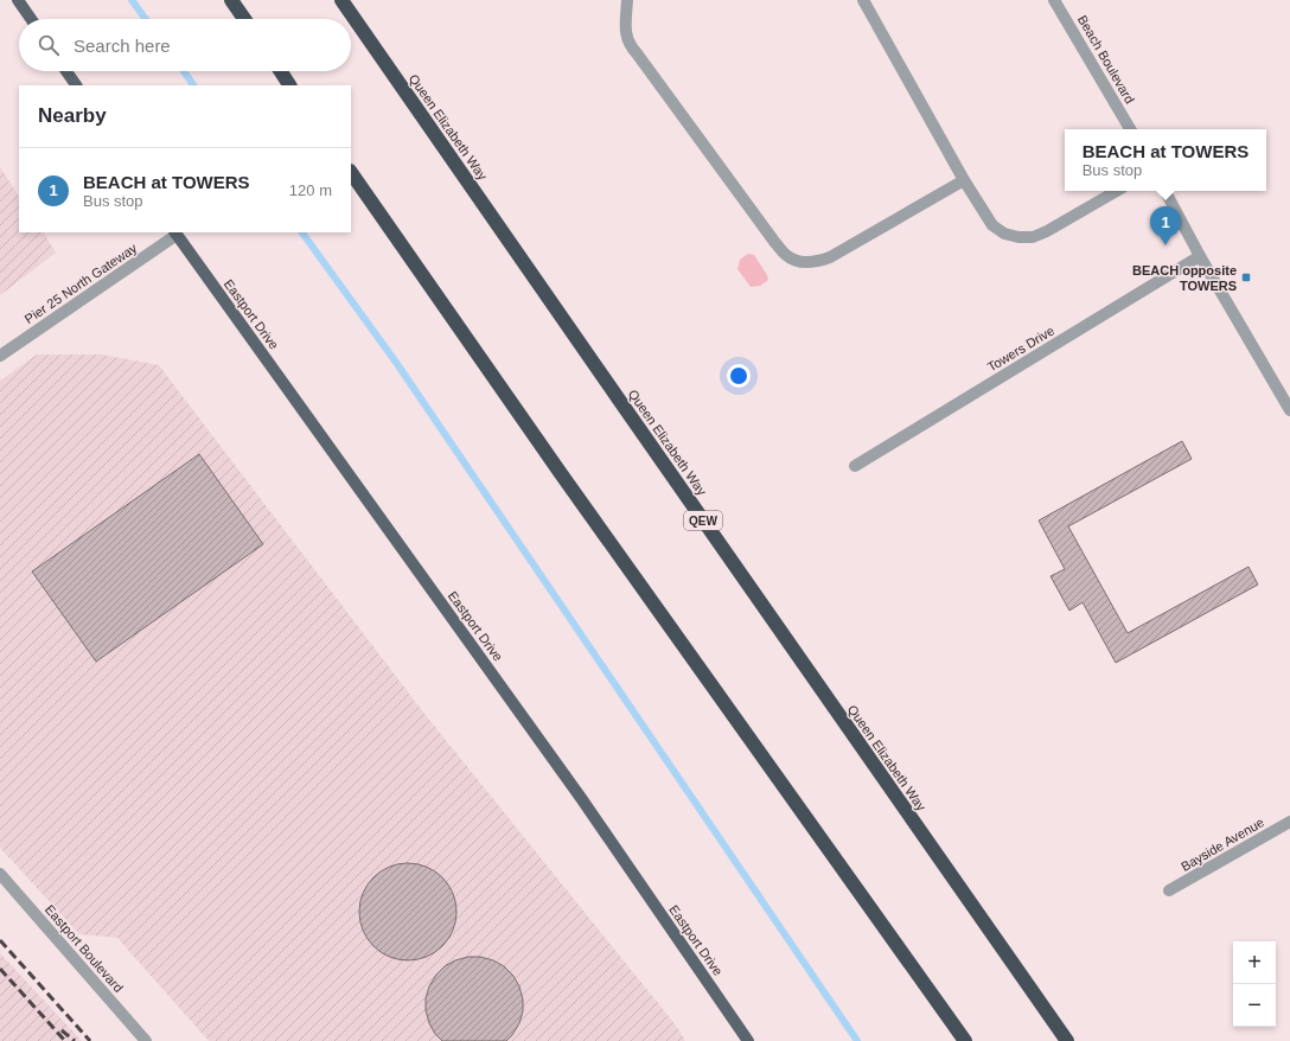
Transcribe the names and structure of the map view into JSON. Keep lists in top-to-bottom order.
{
  "streets": {
    "highway": ["Queen Elizabeth Way", "QEW"],
    "main road": ["Eastport Drive"],
    "street": [
      "Beach Boulevard",
      "Pier 25 North Gateway",
      "Towers Drive",
      "Bayside Avenue",
      "Eastport Boulevard"
    ]
  },
  "crossings": [
    ["Pier 25 North Gateway", "Eastport Drive"]
  ],
  "places": {
    "transit": ["BEACH opposite TOWERS"]
  },
  "page": {
    "search": "Search here",
    "heading": "Nearby",
    "popup": ["BEACH at TOWERS", "Bus stop"],
    "list": [
      {
        "mark": "1",
        "name": "BEACH at TOWERS",
        "note": "Bus stop",
        "value": "120 m"
      }
    ],
    "pins": "1",
    "map_buttons": ["+", "−"]
  }
}
